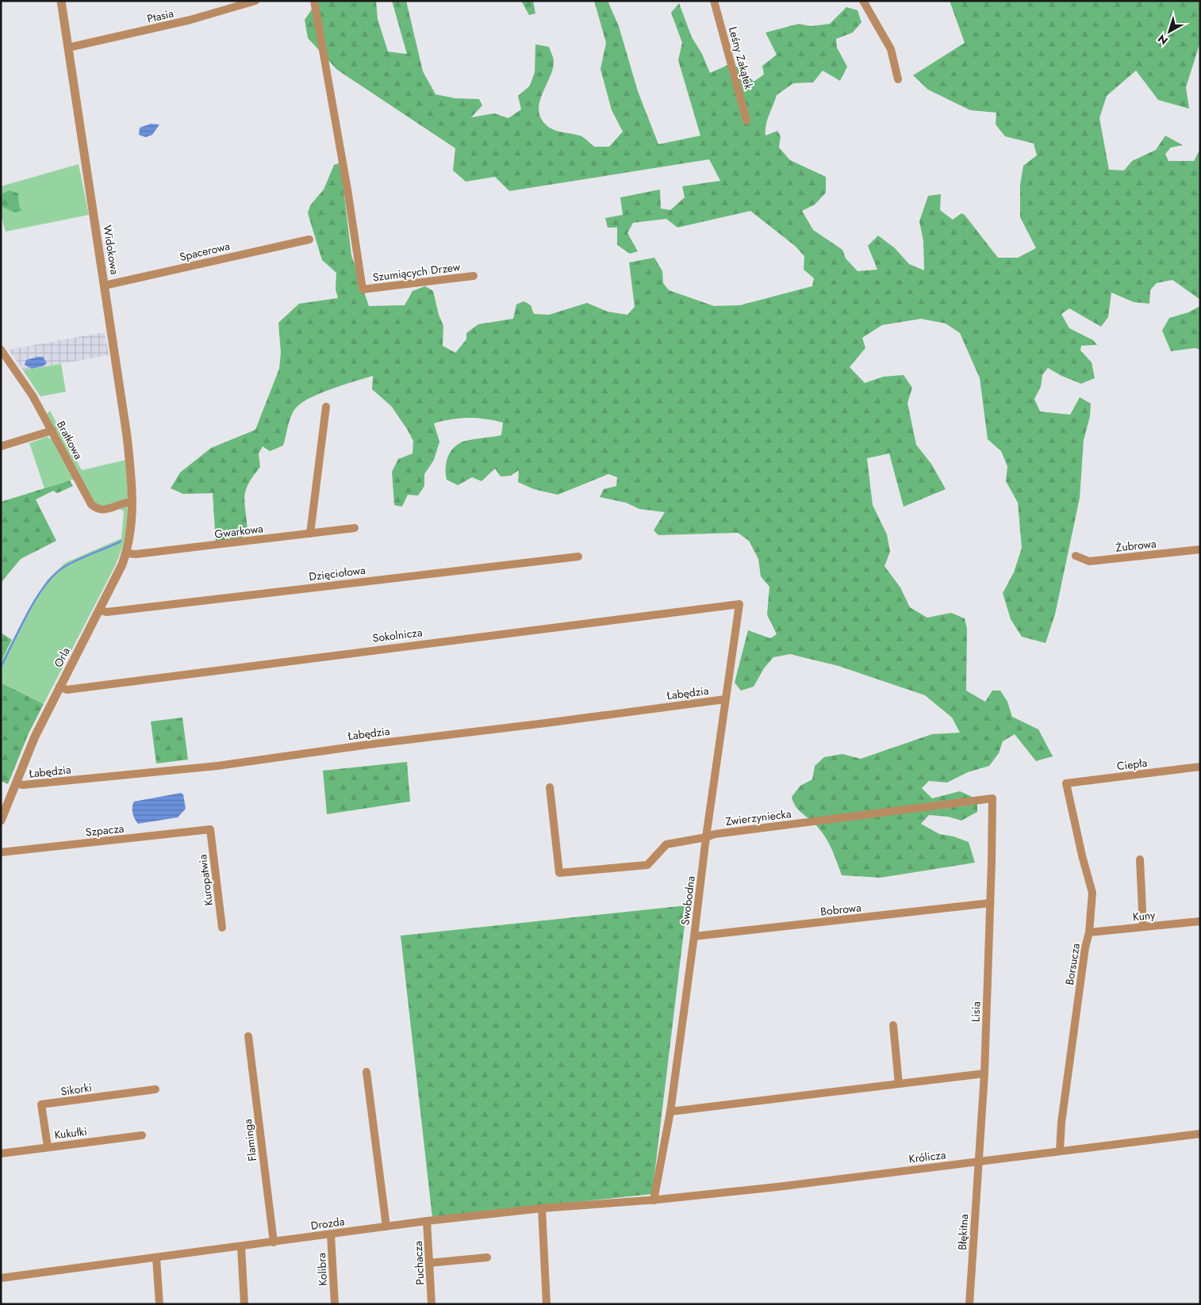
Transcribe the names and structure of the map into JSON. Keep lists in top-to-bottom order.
{
  "streets": {
    "street": [
      "Ptasia",
      "Leśny Zakątek",
      "Widokowa",
      "Spacerowa",
      "Szumiących Drzew",
      "Bratkowa",
      "Gwarkowa",
      "Żubrowa",
      "Dzięciołowa",
      "Sokolnicza",
      "Orla",
      "Łabędzia",
      "Ciepła",
      "Zwierzyniecka",
      "Szpacza",
      "Kuropatwia",
      "Swobodna",
      "Bobrowa",
      "Kuny",
      "Borsucza",
      "Lisia",
      "Sikorki",
      "Kukułki",
      "Flaminga",
      "Królicza",
      "Drozda",
      "Błękitna",
      "Puchacza",
      "Kolibra"
    ]
  },
  "crossings": [
    ["Ptasia", "Widokowa"],
    ["Widokowa", "Spacerowa"],
    ["Widokowa", "Bratkowa"],
    ["Widokowa", "Orla"],
    ["Bratkowa", "Orla"],
    ["Gwarkowa", "Orla"],
    ["Dzięciołowa", "Orla"],
    ["Sokolnicza", "Orla"],
    ["Sokolnicza", "Swobodna"],
    ["Orla", "Łabędzia"],
    ["Łabędzia", "Swobodna"],
    ["Ciepła", "Borsucza"],
    ["Zwierzyniecka", "Swobodna"],
    ["Zwierzyniecka", "Lisia"],
    ["Szpacza", "Kuropatwia"],
    ["Swobodna", "Bobrowa"],
    ["Swobodna", "Królicza"],
    ["Swobodna", "Drozda"],
    ["Bobrowa", "Lisia"],
    ["Kuny", "Borsucza"],
    ["Borsucza", "Królicza"],
    ["Lisia", "Królicza"],
    ["Lisia", "Błękitna"],
    ["Sikorki", "Kukułki"],
    ["Flaminga", "Drozda"],
    ["Królicza", "Drozda"],
    ["Królicza", "Błękitna"],
    ["Drozda", "Puchacza"],
    ["Drozda", "Kolibra"]
  ],
  "north": "bottom left"
}
